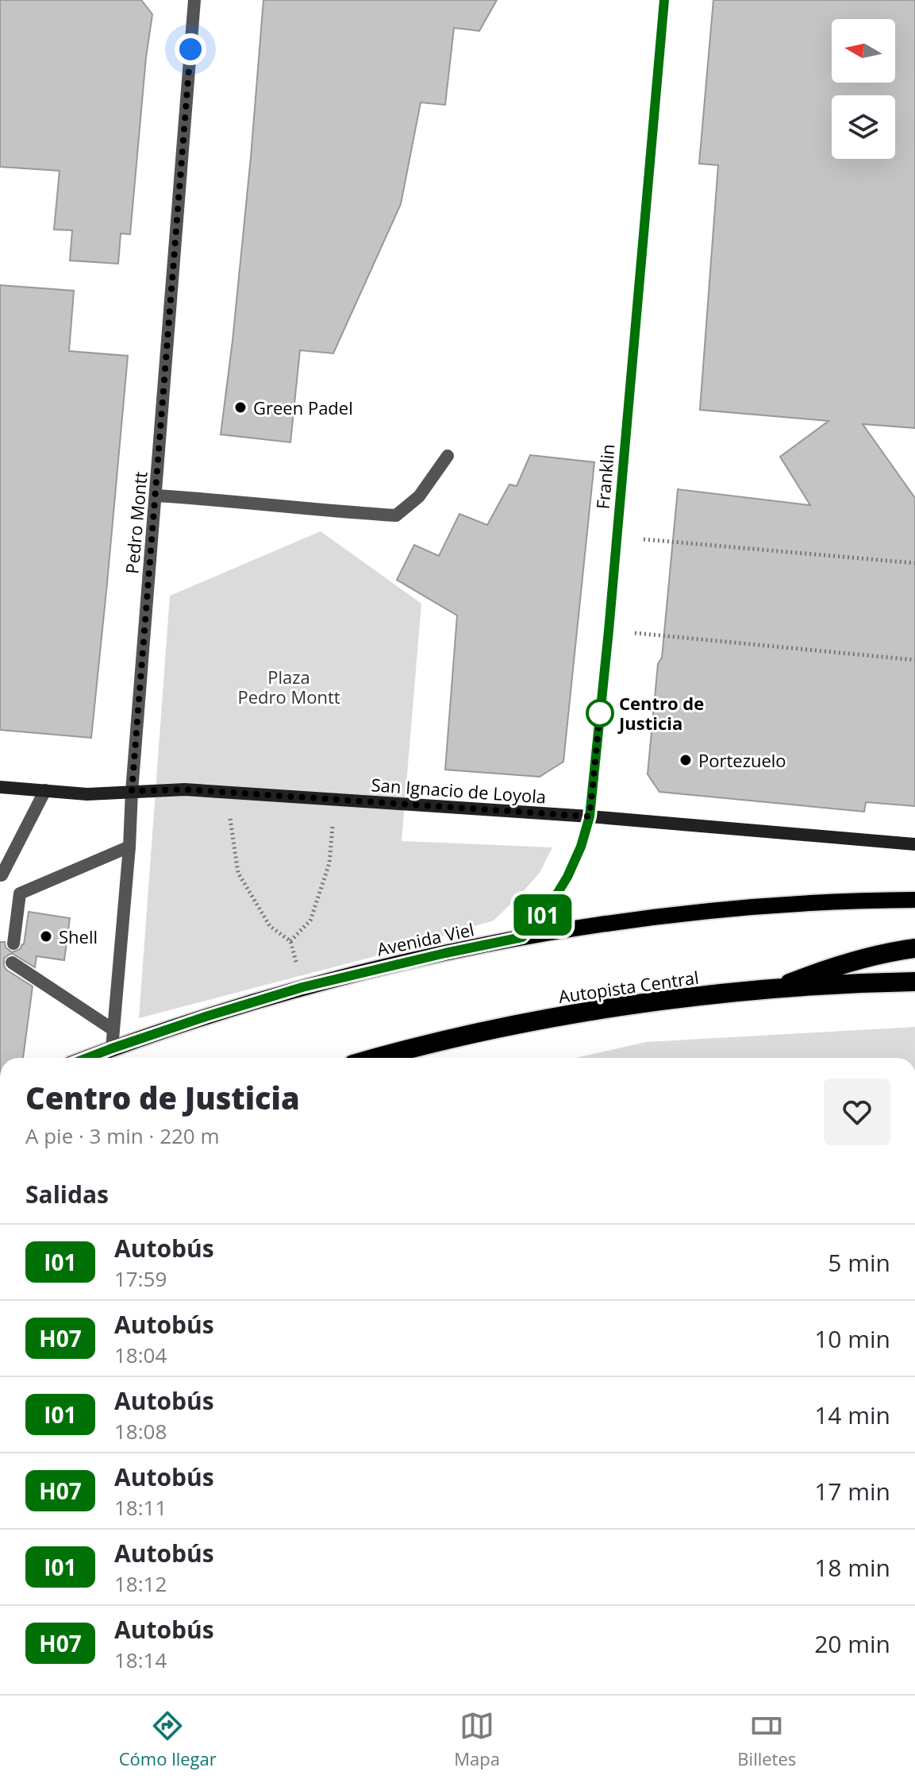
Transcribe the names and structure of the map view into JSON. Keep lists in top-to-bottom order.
{
  "streets": {
    "highway": ["Autopista Central"],
    "main road": ["Avenida Viel"],
    "street": ["Franklin", "Pedro Montt", "San Ignacio de Loyola"]
  },
  "crossings": [
    ["Franklin", "San Ignacio de Loyola"],
    ["Franklin", "Avenida Viel"],
    ["Pedro Montt", "San Ignacio de Loyola"],
    ["Pedro Montt", "Avenida Viel"]
  ],
  "parks": ["Plaza Pedro Montt"],
  "places": [
    "Green Padel",
    "Centro de Justicia",
    "Portezuelo",
    "Shell"
  ],
  "lines": ["bus line I01"],
  "north": "left",
  "page": {
    "on_map": "I01",
    "heading": [
      ["Centro de Justicia", "A pie · 3 min · 220 m"],
      "Salidas"
    ],
    "list": [
      {
        "mark": "I01",
        "name": "Autobús",
        "note": "17:59",
        "value": "5 min"
      },
      {
        "mark": "H07",
        "name": "Autobús",
        "note": "18:04",
        "value": "10 min"
      },
      {
        "mark": "I01",
        "name": "Autobús",
        "note": "18:08",
        "value": "14 min"
      },
      {
        "mark": "H07",
        "name": "Autobús",
        "note": "18:11",
        "value": "17 min"
      },
      {
        "mark": "I01",
        "name": "Autobús",
        "note": "18:12",
        "value": "18 min"
      },
      {
        "mark": "H07",
        "name": "Autobús",
        "note": "18:14",
        "value": "20 min"
      }
    ],
    "tabs": ["Cómo llegar", "Mapa", "Billetes"]
  }
}
